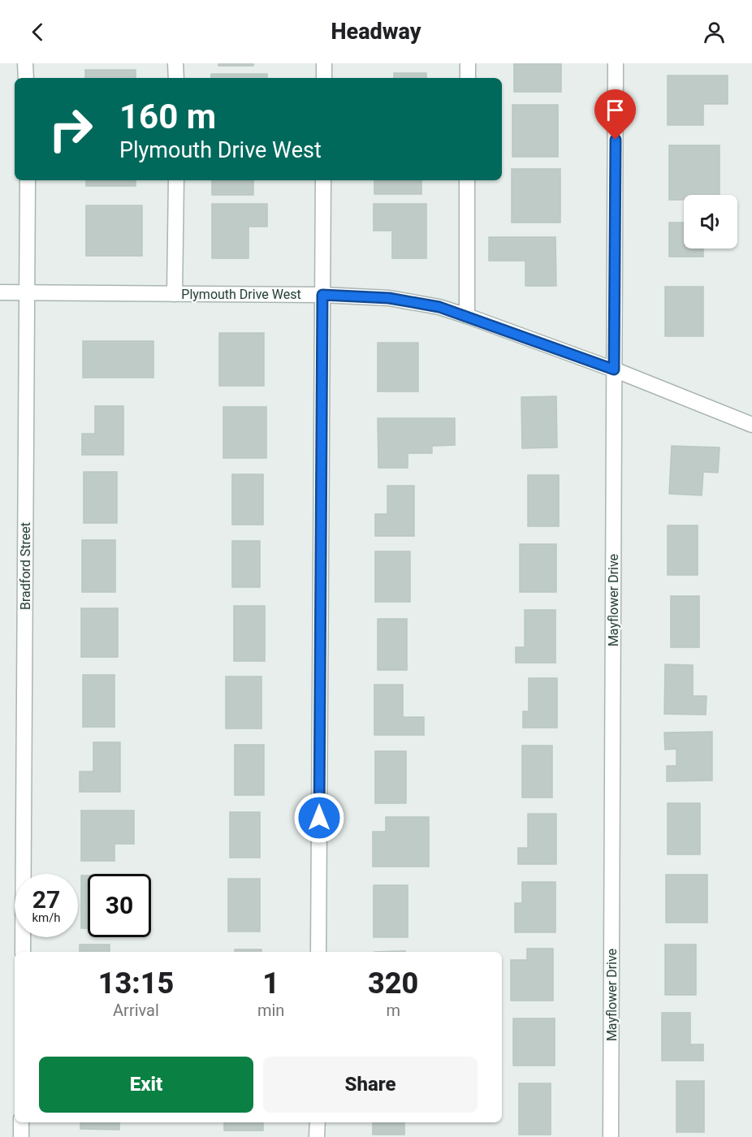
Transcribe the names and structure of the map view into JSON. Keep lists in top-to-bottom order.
{
  "streets": {
    "street": ["Plymouth Drive West", "Bradford Street", "Mayflower Drive"]
  },
  "crossings": [
    ["Plymouth Drive West", "Bradford Street"],
    ["Plymouth Drive West", "Mayflower Drive"]
  ],
  "page": {
    "header": "Headway",
    "turn": ["160 m", "Plymouth Drive West"],
    "speed": "27 km/h",
    "limit": "30",
    "eta": [
      "13:15",
      "Arrival",
      "1",
      "min",
      "320",
      "m"
    ],
    "buttons": ["Exit", "Share"]
  }
}
